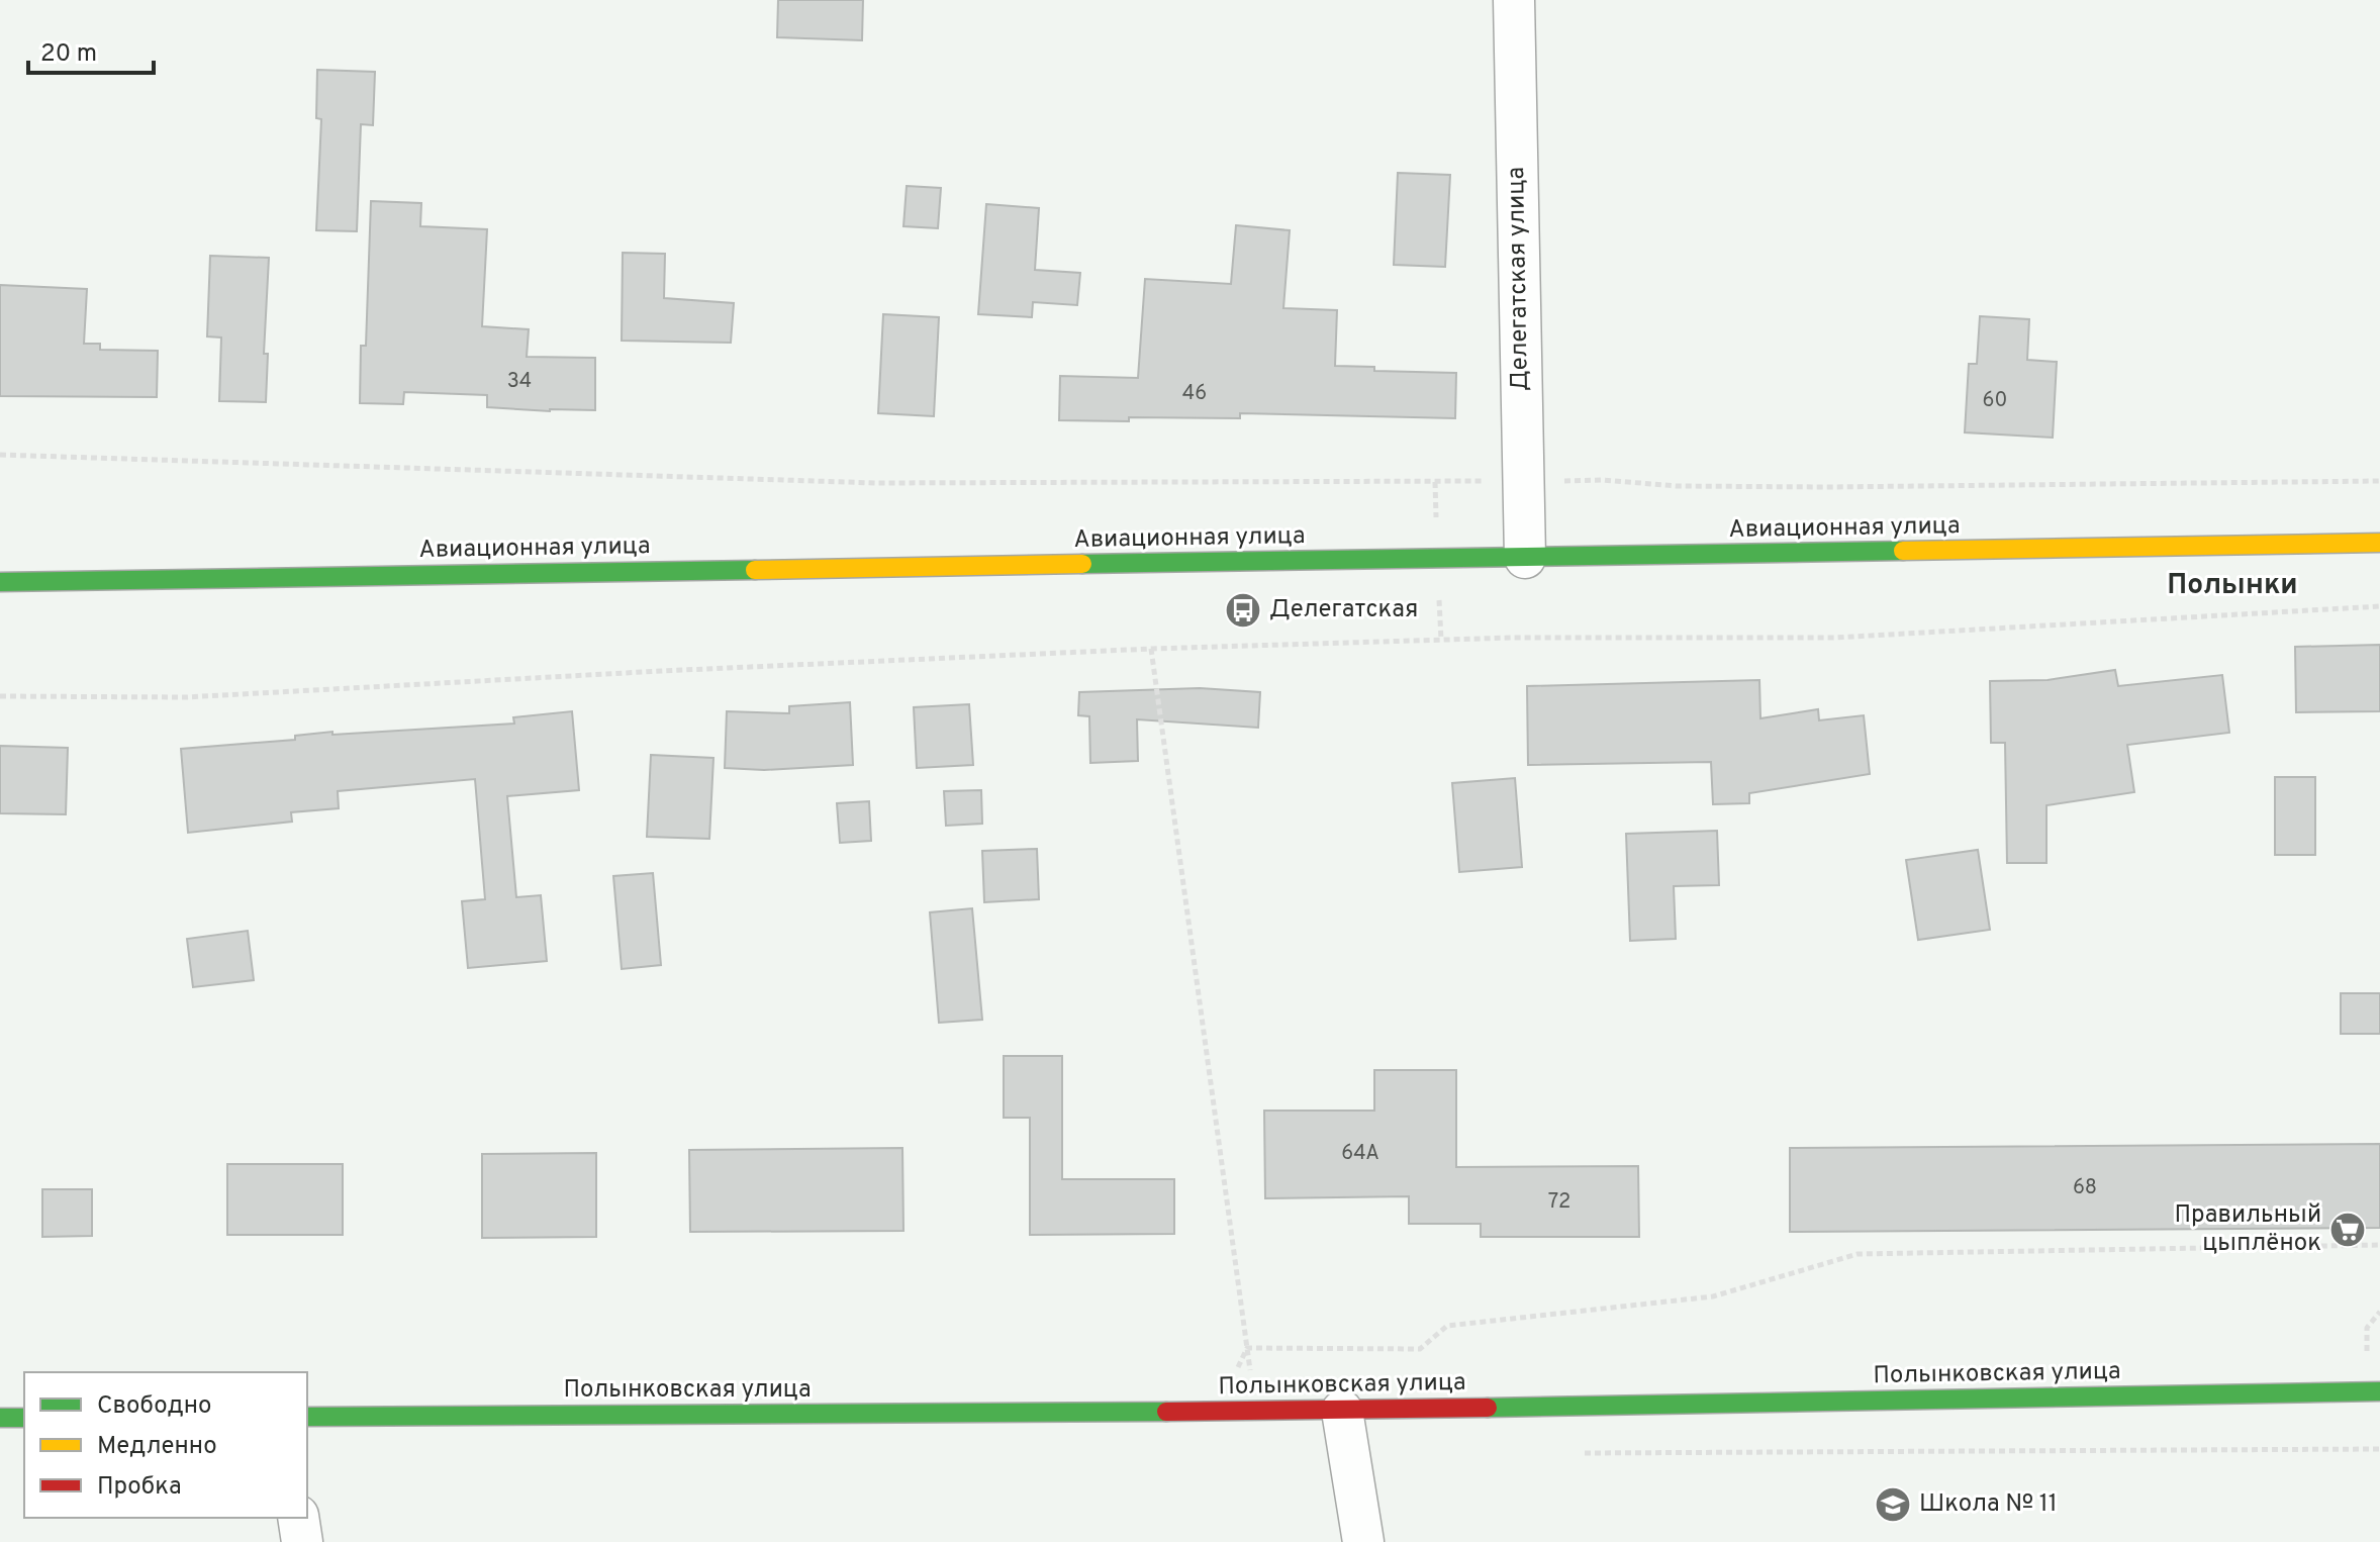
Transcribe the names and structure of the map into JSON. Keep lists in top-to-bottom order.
{
  "streets": {
    "main road": ["Авиационная улица", "Полынковская улица"],
    "street": ["Делегатская улица"]
  },
  "crossings": [
    ["Делегатская улица", "Авиационная улица"]
  ],
  "districts": ["Полынки"],
  "places": {
    "bus stop": ["Делегатская"],
    "supermarket": ["Правильный цыплёнок"],
    "school or university": ["Школа № 11"]
  },
  "house_numbers": [
    "34",
    "46",
    "60",
    "64А",
    "68",
    "72"
  ],
  "legend": ["Свободно", "Медленно", "Пробка"],
  "scale_bar": "20 m"
}
